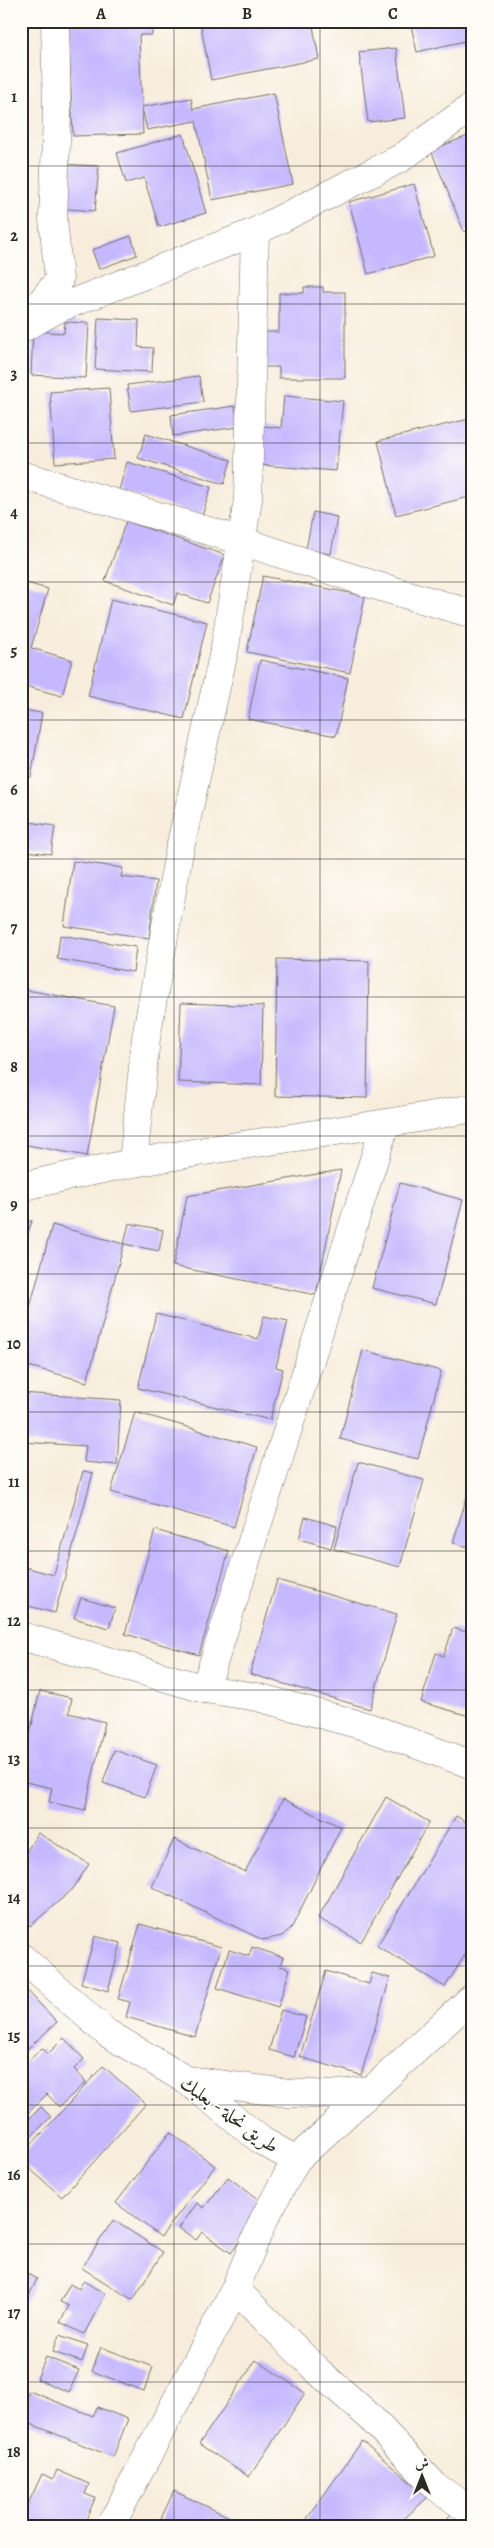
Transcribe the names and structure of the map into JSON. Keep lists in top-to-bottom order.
{
  "streets": {
    "street": ["طريق نحلة - بعلبك"]
  },
  "north": "top",
  "grid": {
    "columns": ["A", "B", "C"],
    "rows": [
      "1",
      "2",
      "3",
      "4",
      "5",
      "6",
      "7",
      "8",
      "9",
      "10",
      "11",
      "12",
      "13",
      "14",
      "15",
      "16",
      "17",
      "18"
    ]
  }
}
